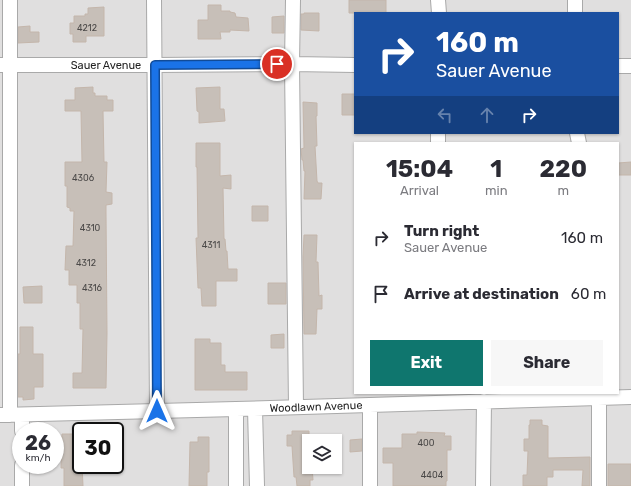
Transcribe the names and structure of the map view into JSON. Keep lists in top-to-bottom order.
{
  "streets": {
    "street": ["Sauer Avenue", "Woodlawn Avenue"]
  },
  "house_numbers": [
    "4212",
    "4306",
    "4310",
    "4311",
    "4312",
    "4316",
    "400",
    "4404"
  ],
  "page": {
    "turn": ["160 m", "Sauer Avenue"],
    "eta": [
      "15:04",
      "Arrival",
      "1",
      "min",
      "220",
      "m"
    ],
    "list": [
      {
        "name": "Turn right",
        "note": "Sauer Avenue",
        "value": "160 m"
      },
      {
        "name": "Arrive at destination",
        "value": "60 m"
      }
    ],
    "buttons": ["Exit", "Share"],
    "speed": "26 km/h",
    "limit": "30"
  }
}
